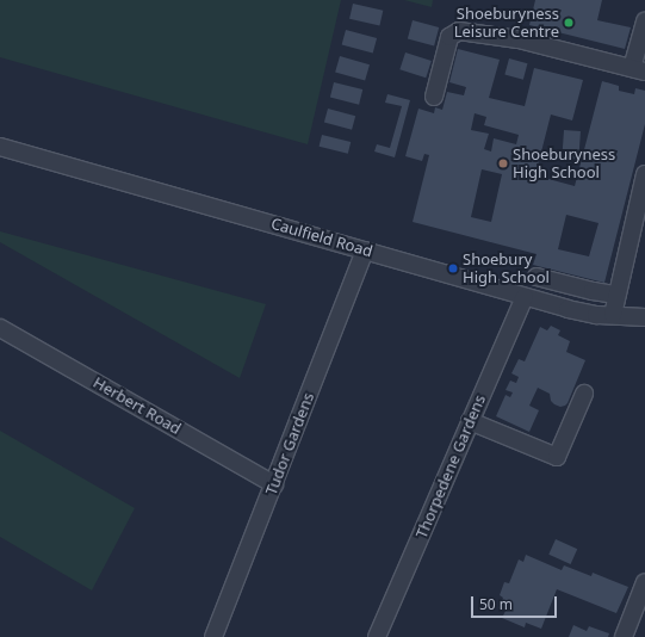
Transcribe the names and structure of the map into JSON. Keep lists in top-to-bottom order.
{
  "streets": {
    "street": [
      "Caulfield Road",
      "Herbert Road",
      "Tudor Gardens",
      "Thorpedene Gardens"
    ]
  },
  "crossings": [
    ["Caulfield Road", "Tudor Gardens"],
    ["Caulfield Road", "Thorpedene Gardens"],
    ["Herbert Road", "Tudor Gardens"]
  ],
  "places": ["Shoeburyness Leisure Centre", "Shoeburyness High School", "Shoebury High School"],
  "scale_bar": "50 m"
}
